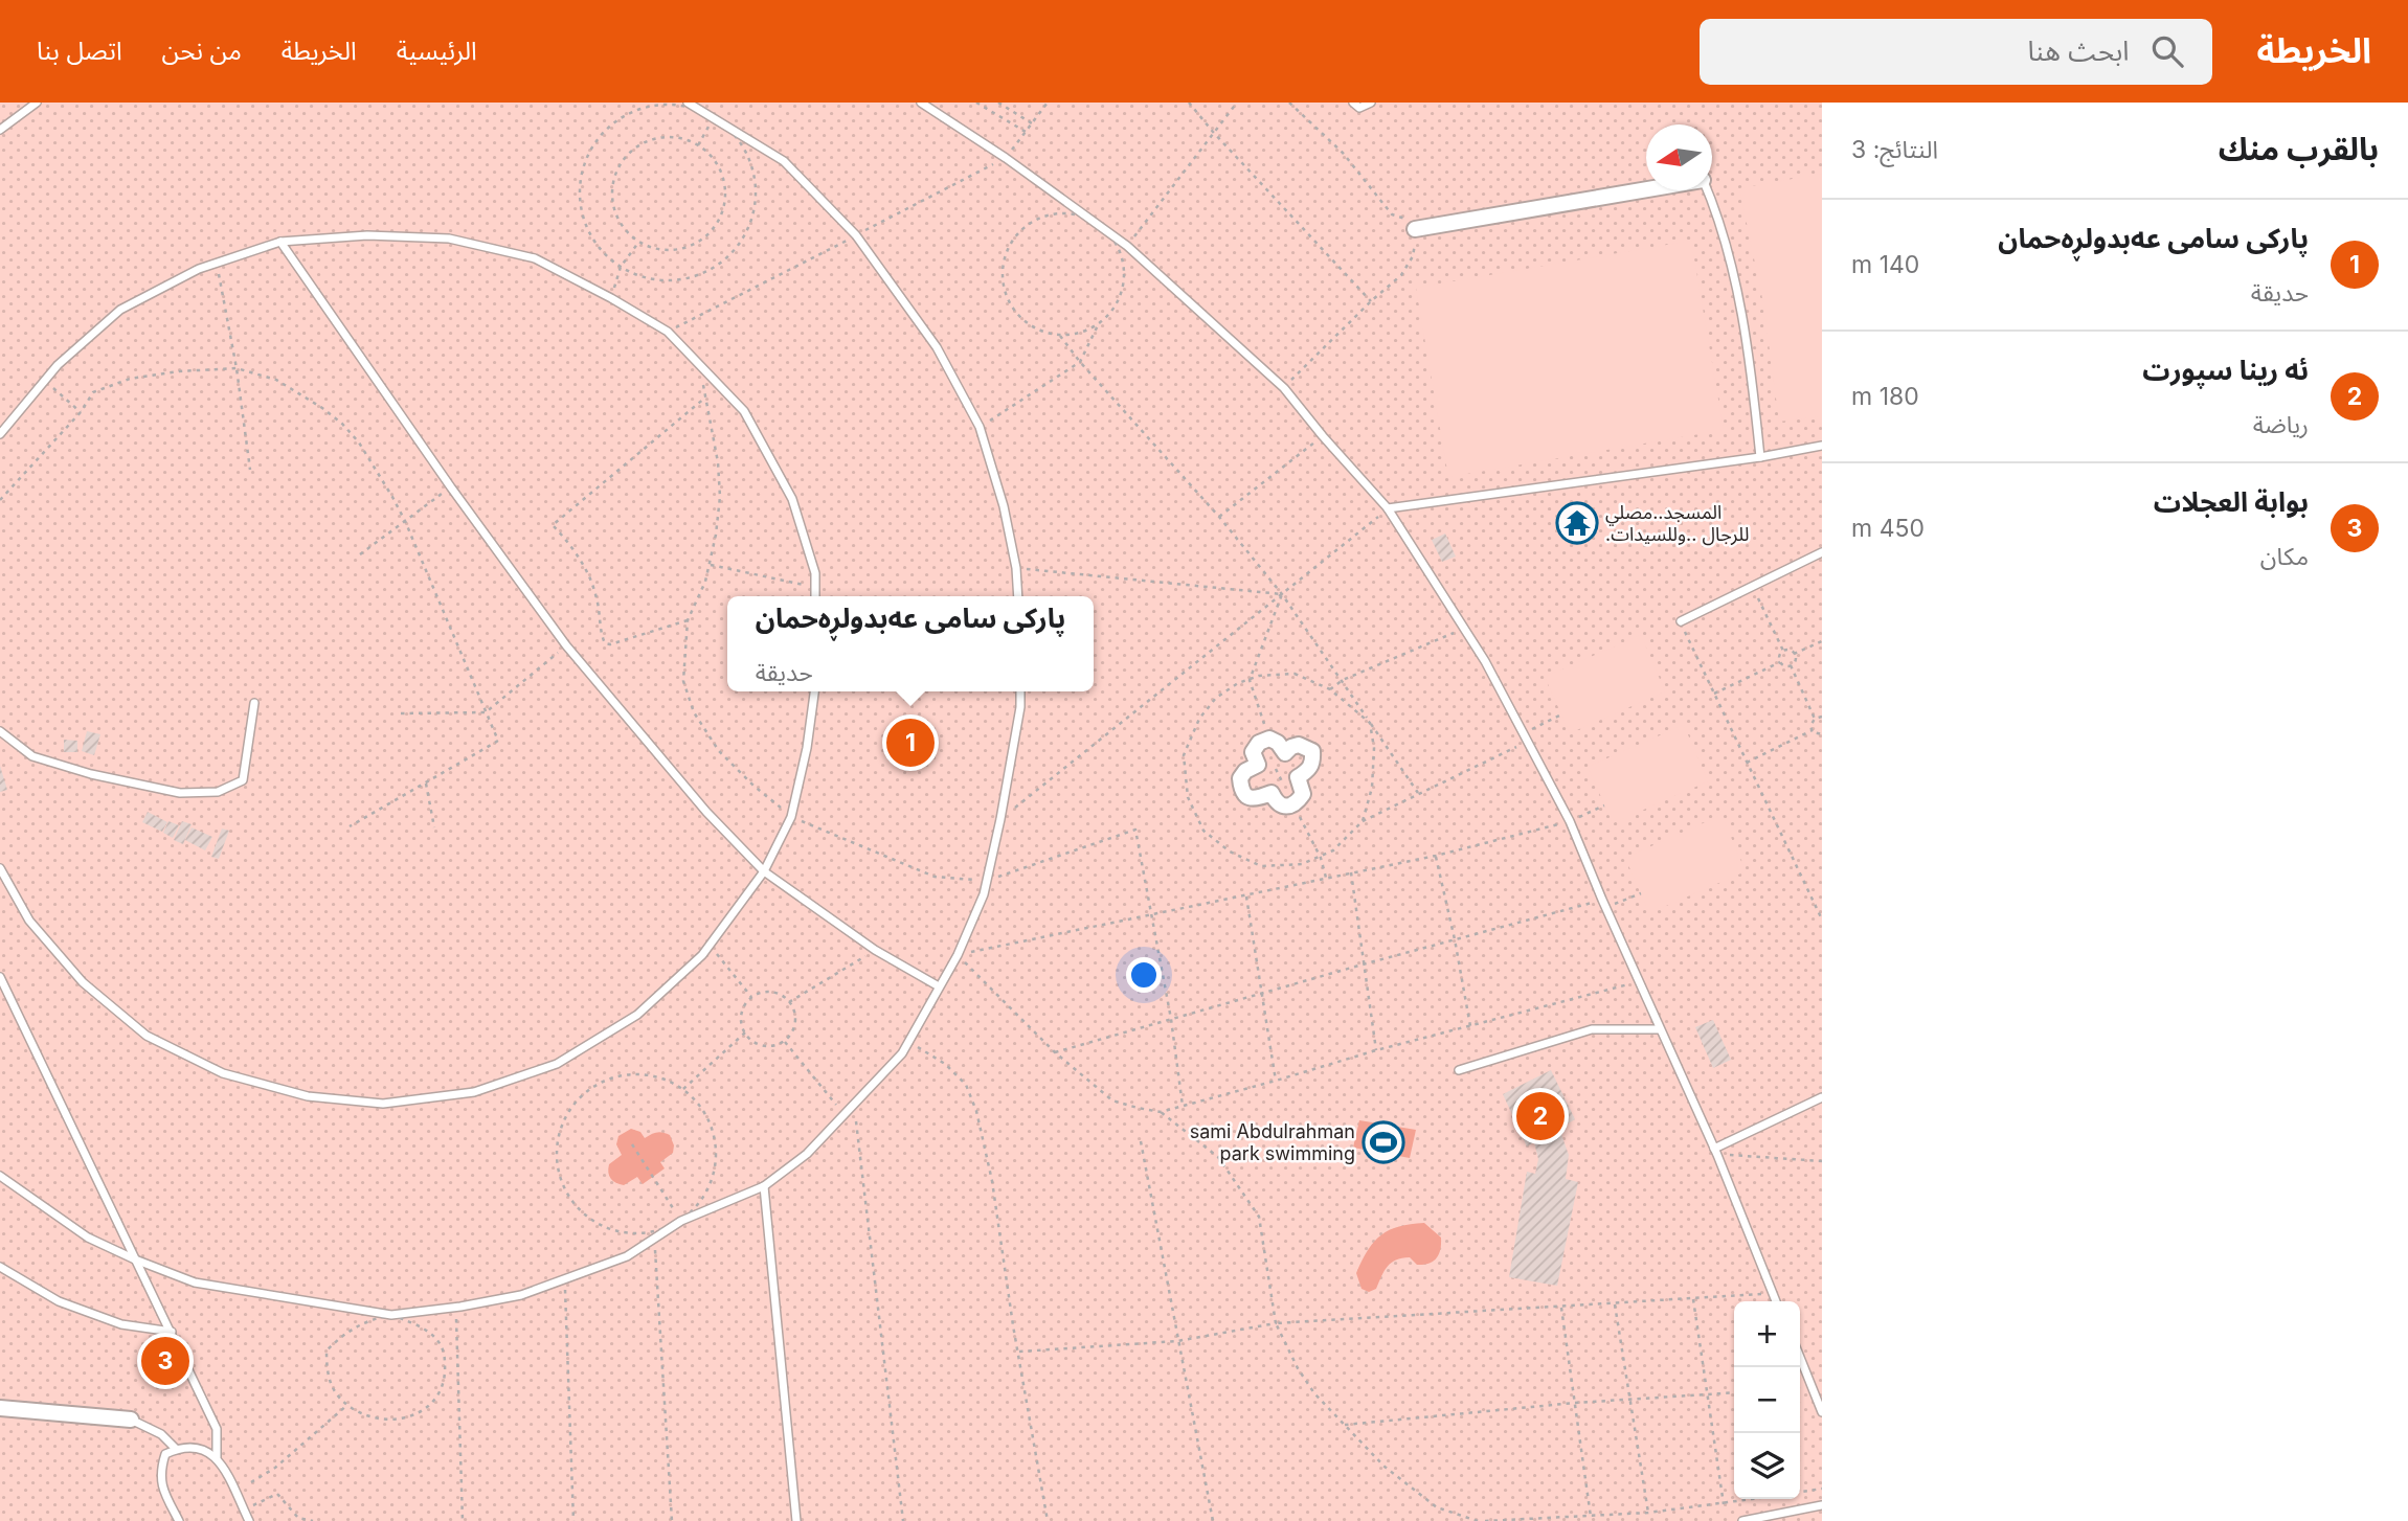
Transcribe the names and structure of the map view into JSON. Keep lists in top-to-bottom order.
{
  "places": {
    "temple": ["المسجد..مصلي .للرجال ..وللسيدات"],
    "sports": ["sami Abdulrahman park swimming"]
  },
  "north": "left",
  "page": {
    "header": "الخريطة",
    "search": "ابحث هنا",
    "nav": [
      "الرئيسية",
      "الخريطة",
      "من نحن",
      "اتصل بنا"
    ],
    "heading": ["بالقرب منك", "النتائج: 3"],
    "list": [
      {
        "mark": "1",
        "name": "پارکی سامی عەبدولڕەحمان",
        "note": "حديقة",
        "value": "140 m"
      },
      {
        "mark": "2",
        "name": "ئه رينا سپورت",
        "note": "رياضة",
        "value": "180 m"
      },
      {
        "mark": "3",
        "name": "بوابة العجلات",
        "note": "مكان",
        "value": "450 m"
      }
    ],
    "popup": ["پارکی سامی عەبدولڕەحمان", "حديقة"],
    "pins": ["1", "2", "3"],
    "map_buttons": ["+", "−"]
  }
}
